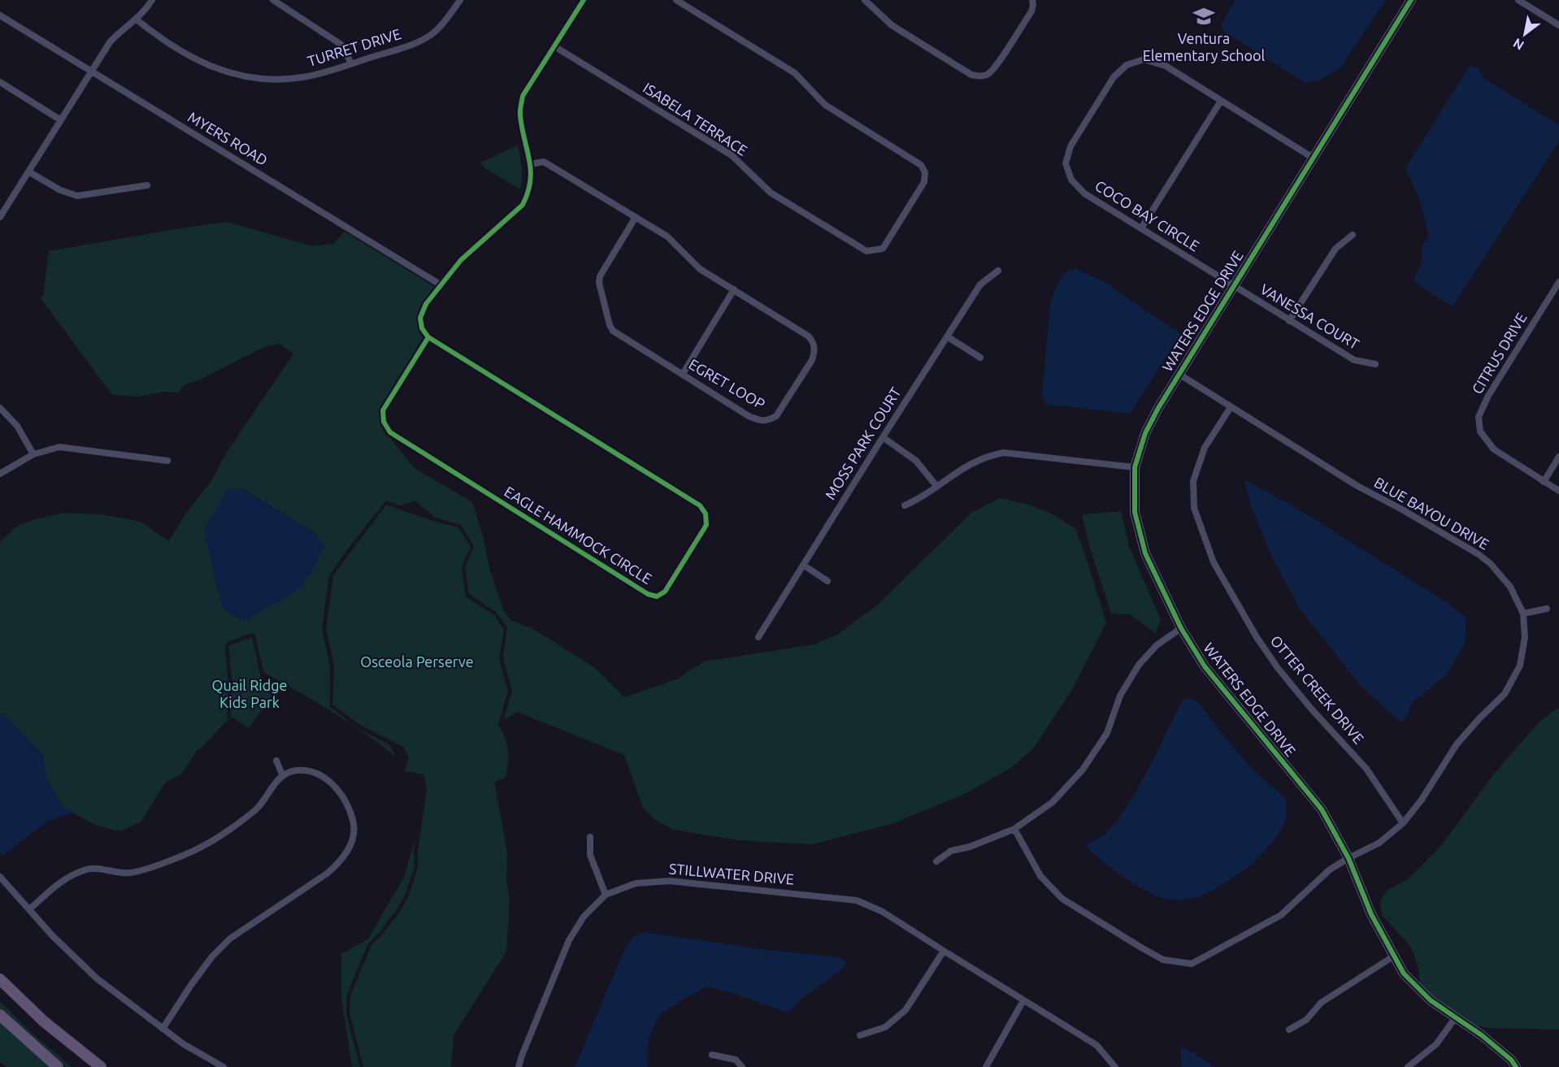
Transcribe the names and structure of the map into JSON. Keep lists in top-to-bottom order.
{
  "streets": {
    "street": [
      "TURRET DRIVE",
      "ISABELA TERRACE",
      "MYERS ROAD",
      "COCO BAY CIRCLE",
      "WATERS EDGE DRIVE",
      "VANESSA COURT",
      "CITRUS DRIVE",
      "EGRET LOOP",
      "MOSS PARK COURT",
      "BLUE BAYOU DRIVE",
      "EAGLE HAMMOCK CIRCLE",
      "OTTER CREEK DRIVE",
      "STILLWATER DRIVE"
    ]
  },
  "crossings": [
    ["COCO BAY CIRCLE", "WATERS EDGE DRIVE"],
    ["COCO BAY CIRCLE", "VANESSA COURT"],
    ["WATERS EDGE DRIVE", "VANESSA COURT"],
    ["WATERS EDGE DRIVE", "BLUE BAYOU DRIVE"],
    ["BLUE BAYOU DRIVE", "OTTER CREEK DRIVE"]
  ],
  "parks": ["Osceola Perserve", "Quail Ridge Kids Park"],
  "places": {
    "school or university": ["Ventura Elementary School"]
  },
  "north": "bottom left"
}
